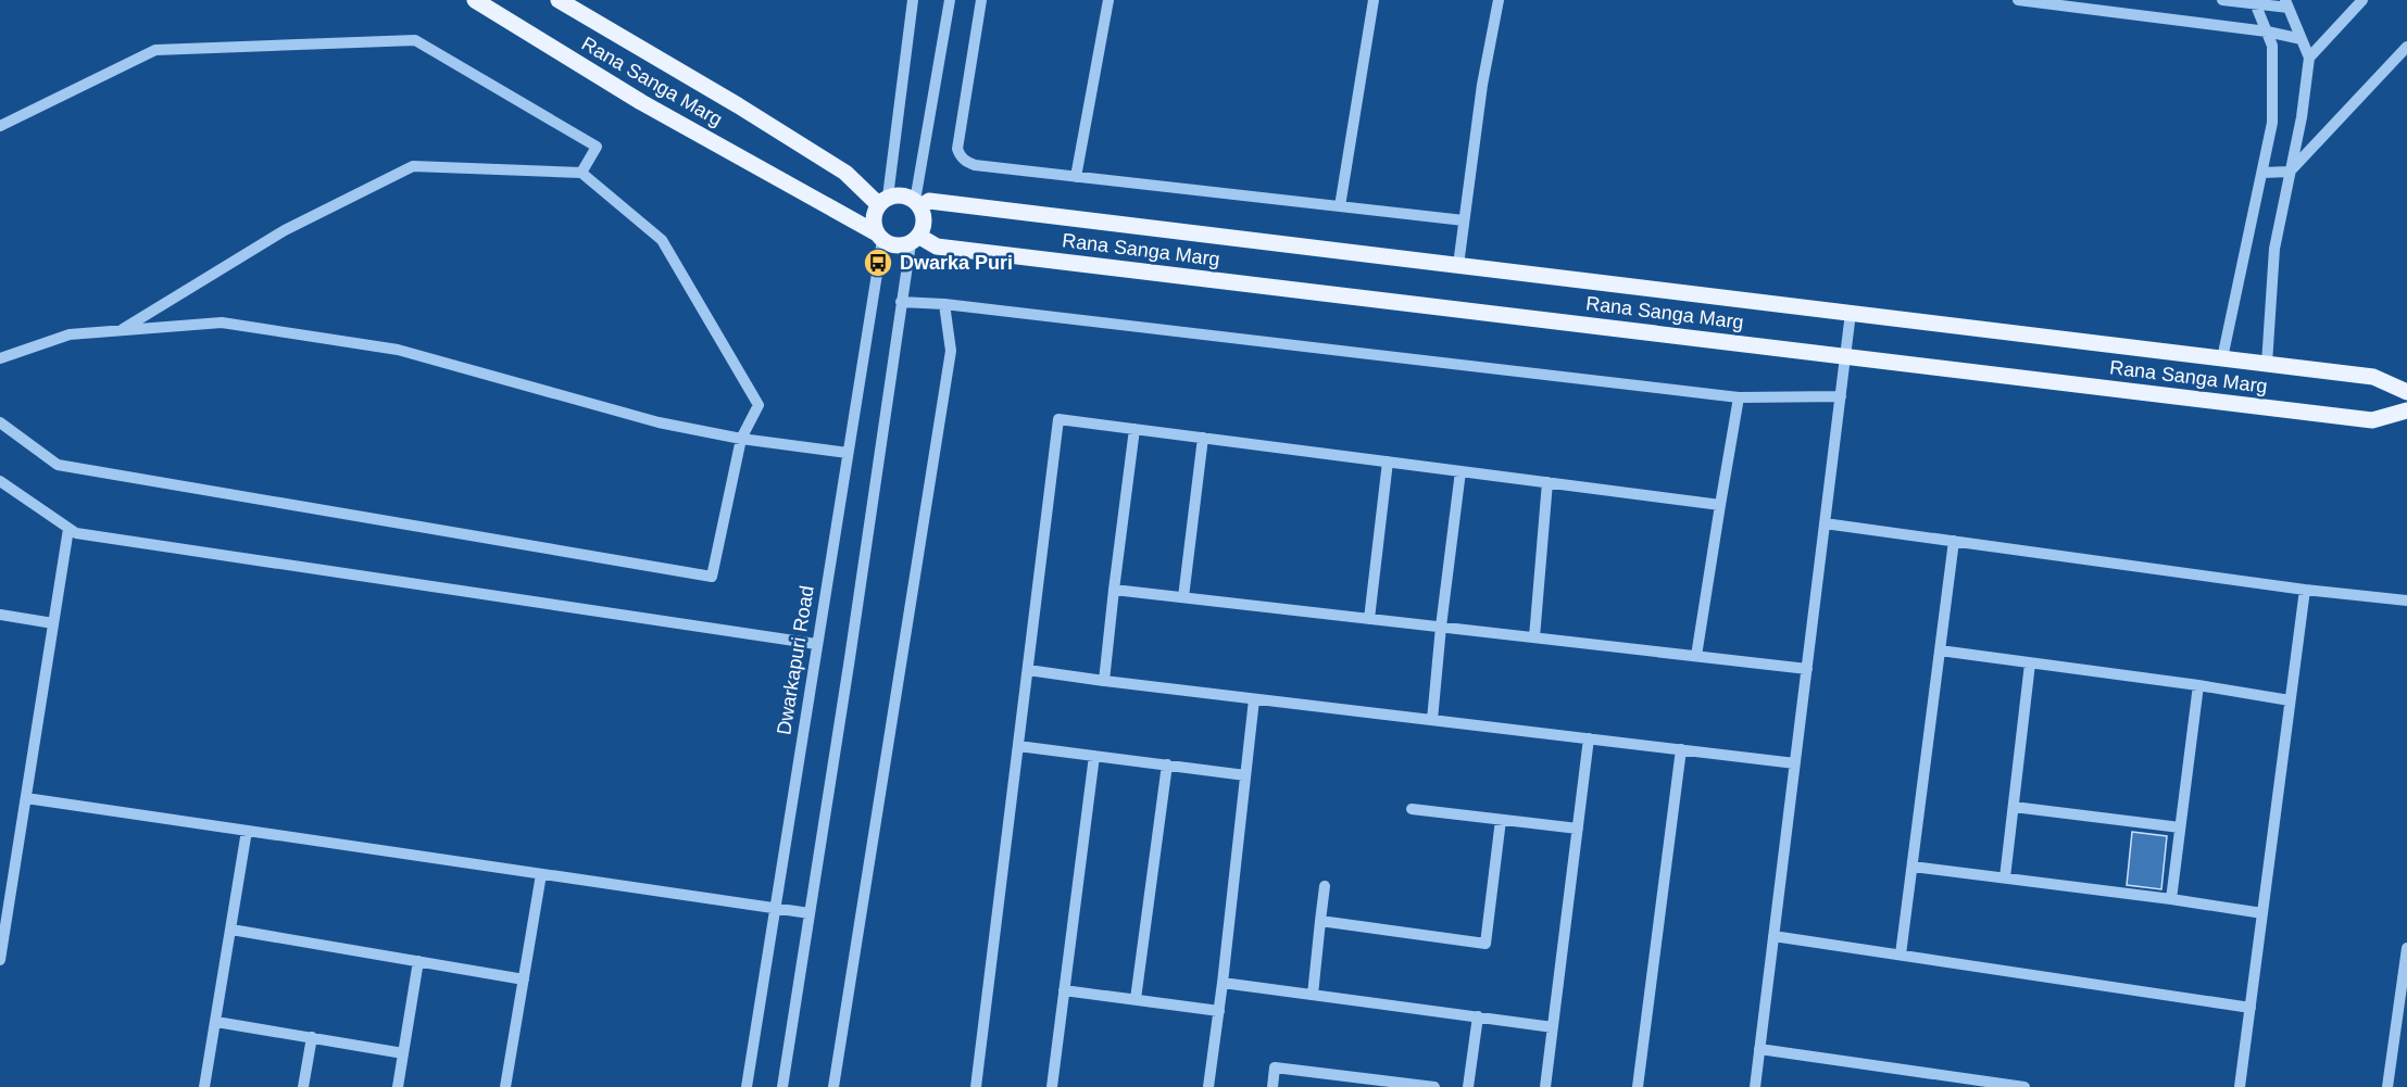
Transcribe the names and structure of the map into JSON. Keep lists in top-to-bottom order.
{
  "streets": {
    "main road": ["Rana Sanga Marg"],
    "street": ["Dwarkapuri Road"]
  },
  "crossings": [
    ["Rana Sanga Marg", "Dwarkapuri Road"]
  ],
  "places": {
    "bus stop": ["Dwarka Puri"]
  }
}
